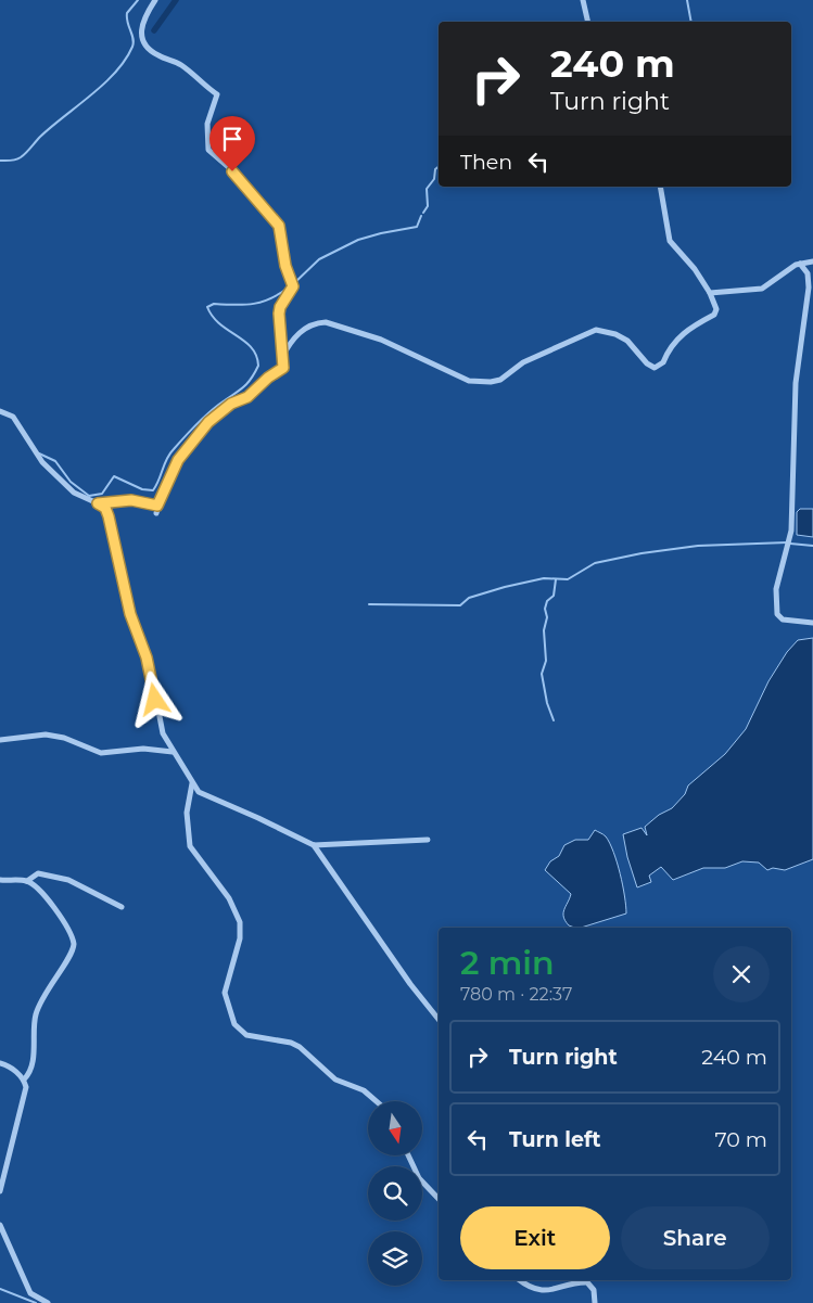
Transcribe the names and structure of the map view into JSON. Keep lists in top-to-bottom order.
{
  "north": "bottom",
  "page": {
    "turn": ["240 m", "Turn right"],
    "then": "Then",
    "heading": ["2 min", "780 m · 22:37"],
    "list": [
      {
        "name": "Turn right",
        "value": "240 m"
      },
      {
        "name": "Turn left",
        "value": "70 m"
      }
    ],
    "buttons": ["Exit", "Share"]
  }
}
